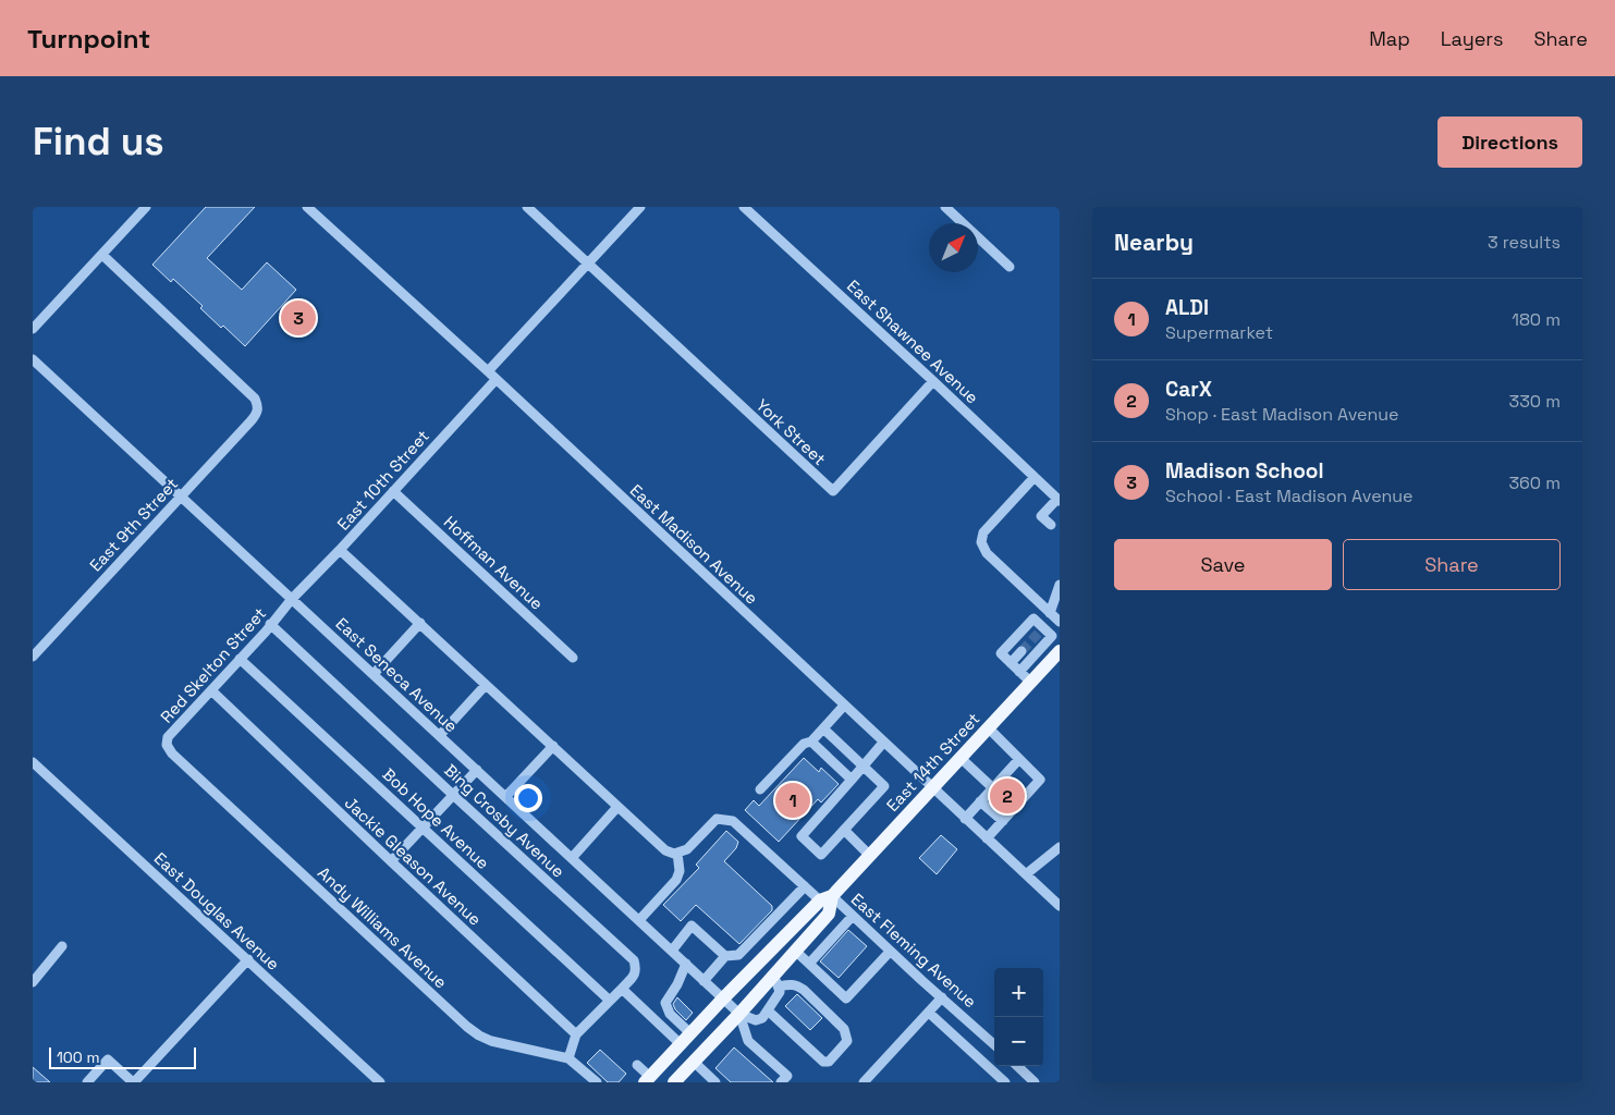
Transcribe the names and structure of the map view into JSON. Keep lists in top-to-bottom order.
{
  "streets": {
    "main road": ["East 14th Street"],
    "street": [
      "East Shawnee Avenue",
      "York Street",
      "East 10th Street",
      "East 9th Street",
      "East Madison Avenue",
      "Hoffman Avenue",
      "Red Skelton Street",
      "East Seneca Avenue",
      "Bob Hope Avenue",
      "Bing Crosby Avenue",
      "Jackie Gleason Avenue",
      "East Douglas Avenue",
      "Andy Williams Avenue",
      "East Fleming Avenue"
    ]
  },
  "crossings": [
    ["East Shawnee Avenue", "York Street"],
    ["East 10th Street", "East Madison Avenue"],
    ["East 10th Street", "Hoffman Avenue"],
    ["East 10th Street", "Red Skelton Street"],
    ["East 10th Street", "East Seneca Avenue"],
    ["East 9th Street", "East Seneca Avenue"],
    ["East Madison Avenue", "East 14th Street"],
    ["Red Skelton Street", "East Seneca Avenue"],
    ["Red Skelton Street", "Bob Hope Avenue"],
    ["Red Skelton Street", "Bing Crosby Avenue"],
    ["Red Skelton Street", "Jackie Gleason Avenue"],
    ["Red Skelton Street", "Andy Williams Avenue"],
    ["East Seneca Avenue", "East 14th Street"],
    ["East 14th Street", "East Fleming Avenue"],
    ["Bob Hope Avenue", "Bing Crosby Avenue"],
    ["Bing Crosby Avenue", "Jackie Gleason Avenue"]
  ],
  "scale_bar": "100 m",
  "north": "top right",
  "page": {
    "header": "Turnpoint",
    "nav": ["Map", "Layers", "Share"],
    "buttons": [
      "Directions",
      ["Save", "Share"]
    ],
    "title": "Find us",
    "heading": ["Nearby", "3 results"],
    "list": [
      {
        "mark": "1",
        "name": "ALDI",
        "note": "Supermarket",
        "value": "180 m"
      },
      {
        "mark": "2",
        "name": "CarX",
        "note": "Shop · East Madison Avenue",
        "value": "330 m"
      },
      {
        "mark": "3",
        "name": "Madison School",
        "note": "School · East Madison Avenue",
        "value": "360 m"
      }
    ],
    "pins": ["3", "2", "1"],
    "map_buttons": ["+", "−"],
    "scale": "100 m"
  }
}
